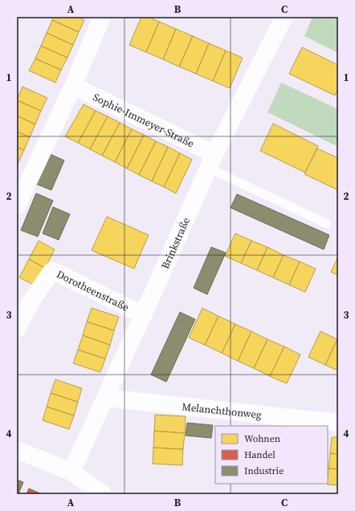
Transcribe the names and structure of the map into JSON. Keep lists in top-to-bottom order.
{
  "streets": {
    "street": [
      "Sophie-Immeyer-Straße",
      "Brinkstraße",
      "Dorotheenstraße",
      "Melanchthonweg"
    ]
  },
  "crossings": [
    ["Sophie-Immeyer-Straße", "Brinkstraße"],
    ["Brinkstraße", "Dorotheenstraße"],
    ["Brinkstraße", "Melanchthonweg"]
  ],
  "legend": ["Wohnen", "Handel", "Industrie"],
  "grid": {
    "columns": ["A", "B", "C"],
    "rows": [
      "1",
      "2",
      "3",
      "4"
    ]
  }
}
